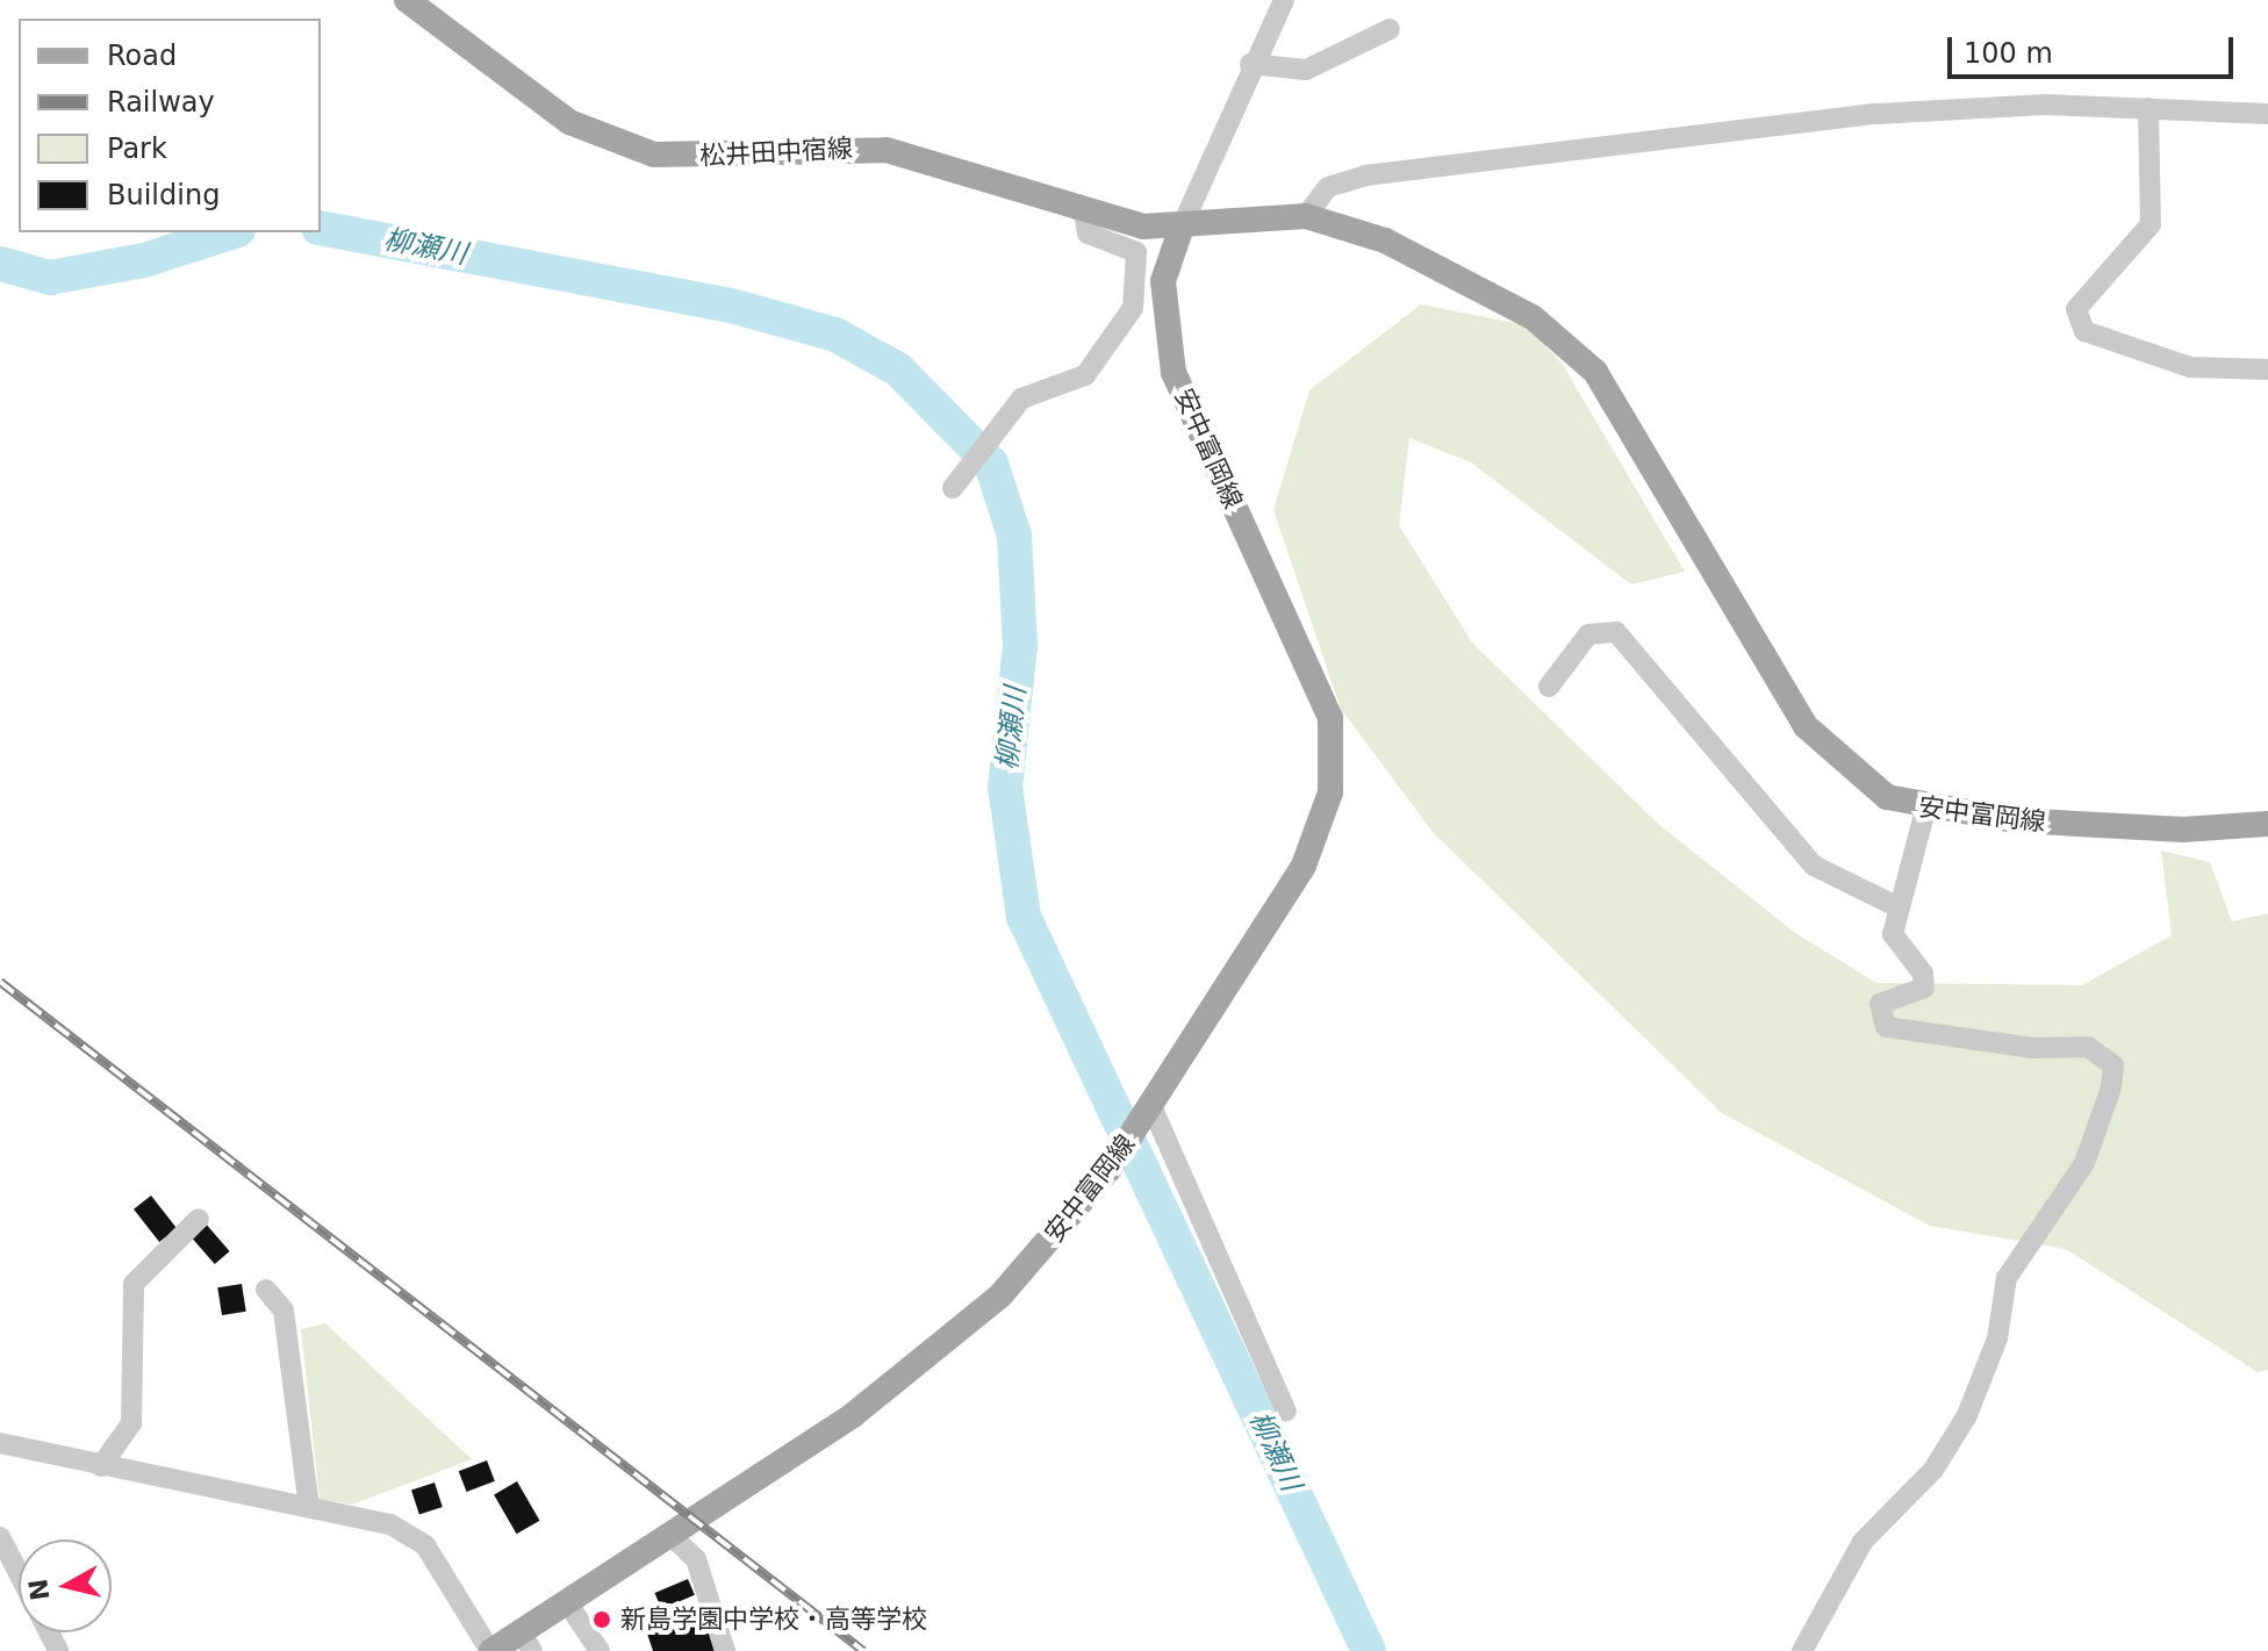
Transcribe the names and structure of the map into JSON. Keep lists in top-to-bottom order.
{
  "streets": {
    "main road": ["松井田中宿線", "安中富岡線"]
  },
  "crossings": [
    ["松井田中宿線", "安中富岡線"]
  ],
  "water": ["柳瀬川"],
  "places": ["新島学園中学校・高等学校"],
  "legend": [
    "Road",
    "Railway",
    "Park",
    "Building"
  ],
  "scale_bar": "100 m",
  "north": "left"
}
